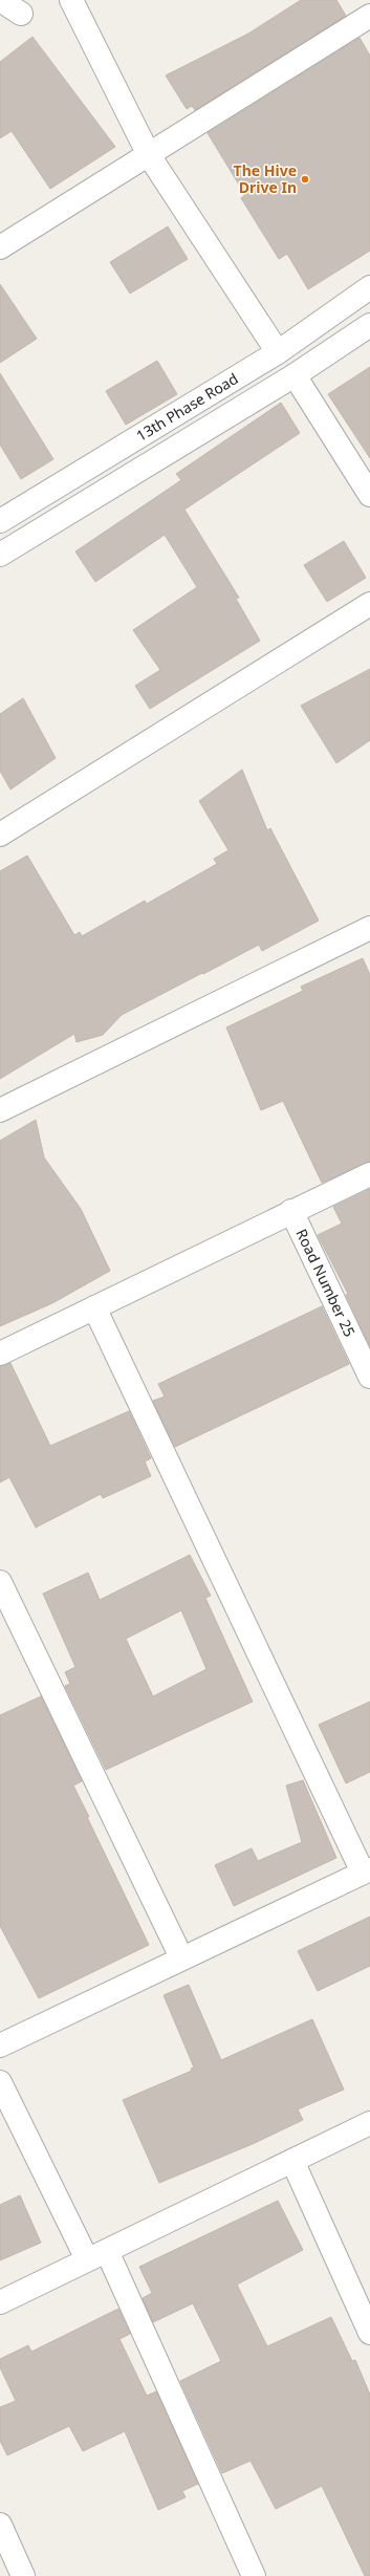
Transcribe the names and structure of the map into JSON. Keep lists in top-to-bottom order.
{
  "streets": {
    "street": ["13th Phase Road", "Road Number 25"]
  },
  "places": ["The Hive Drive In"]
}
